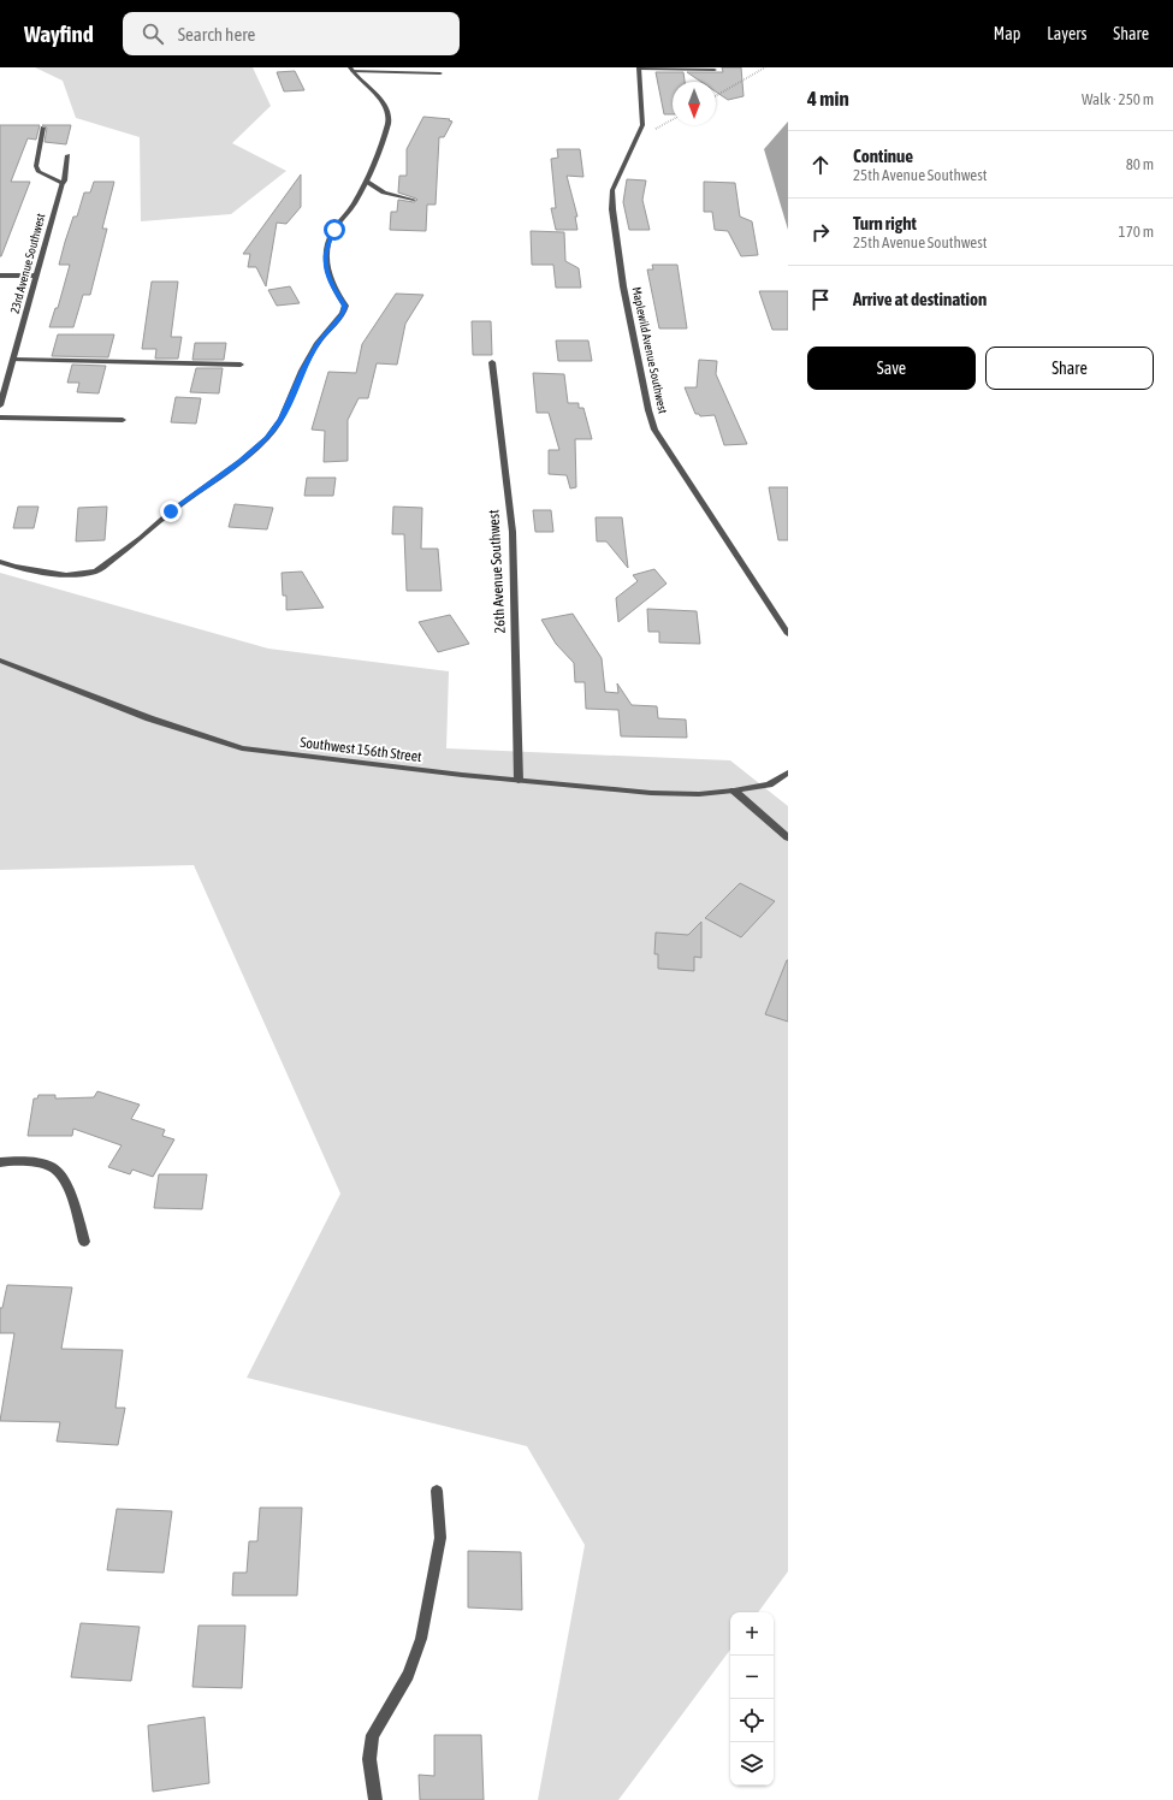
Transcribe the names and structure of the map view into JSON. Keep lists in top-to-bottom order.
{
  "streets": {
    "street": [
      "23rd Avenue Southwest",
      "Maplewild Avenue Southwest",
      "26th Avenue Southwest",
      "Southwest 156th Street"
    ]
  },
  "crossings": [
    ["26th Avenue Southwest", "Southwest 156th Street"]
  ],
  "north": "bottom",
  "page": {
    "header": "Wayfind",
    "search": "Search here",
    "nav": ["Map", "Layers", "Share"],
    "heading": ["4 min", "Walk · 250 m"],
    "list": [
      ["Continue", "25th Avenue Southwest", "80 m"],
      ["Turn right", "25th Avenue Southwest", "170 m"],
      "Arrive at destination"
    ],
    "buttons": ["Save", "Share"],
    "map_buttons": ["+", "−"]
  }
}
